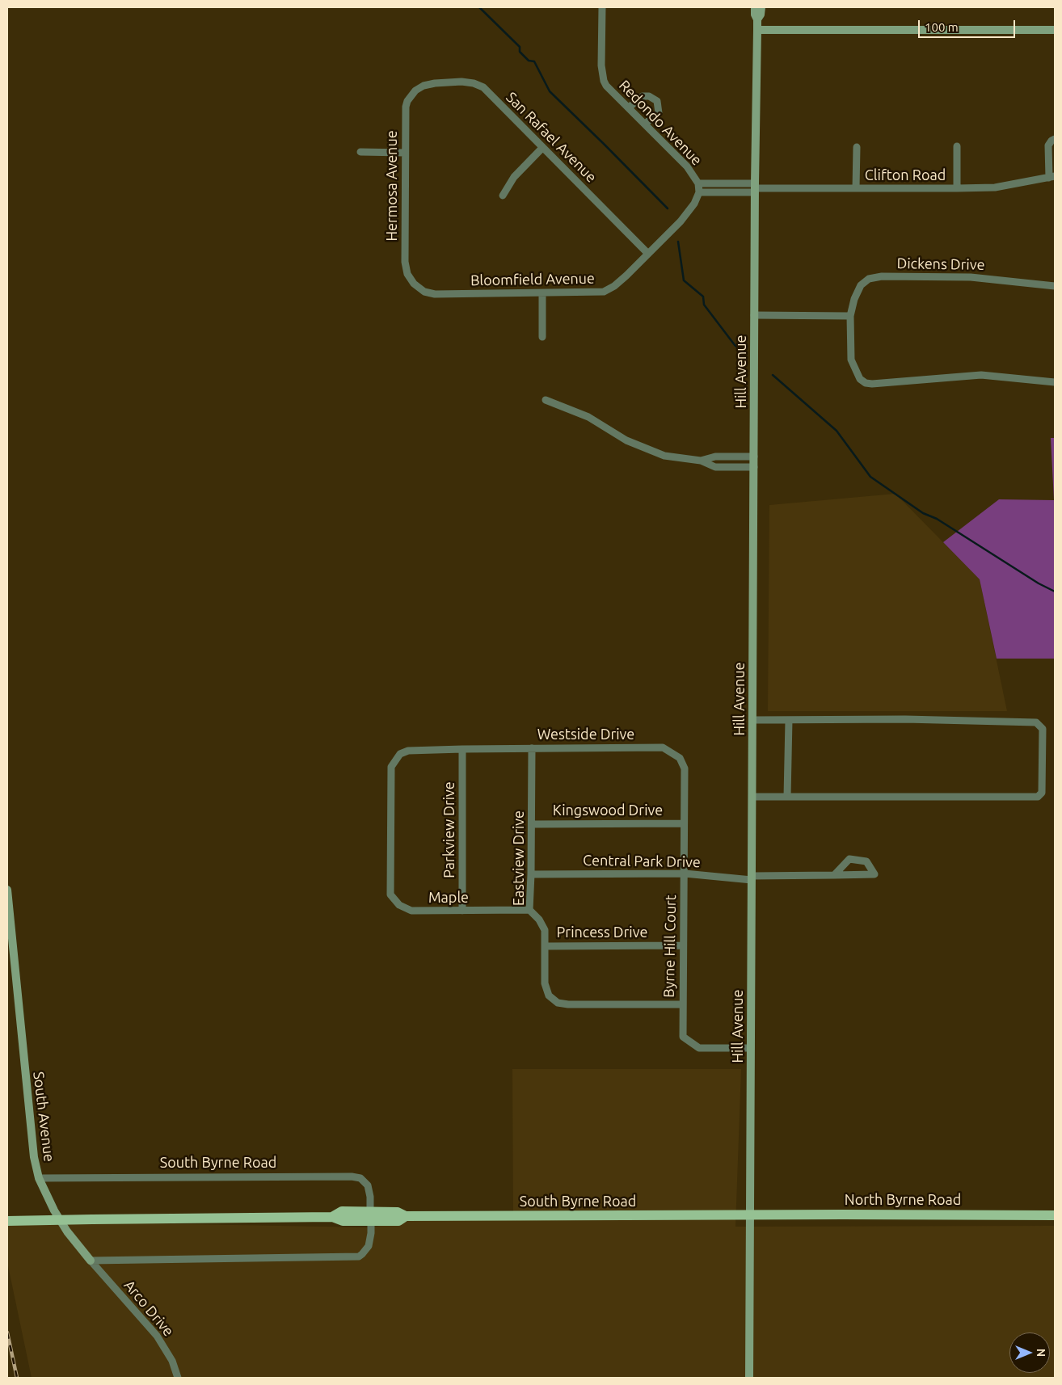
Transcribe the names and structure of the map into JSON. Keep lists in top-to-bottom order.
{
  "streets": {
    "main road": [
      "Hill Avenue",
      "South Avenue",
      "South Byrne Road",
      "North Byrne Road"
    ],
    "street": [
      "Redondo Avenue",
      "San Rafael Avenue",
      "Clifton Road",
      "Hermosa Avenue",
      "Dickens Drive",
      "Bloomfield Avenue",
      "Westside Drive",
      "Kingswood Drive",
      "Parkview Drive",
      "Eastview Drive",
      "Central Park Drive",
      "Maple",
      "Princess Drive",
      "Byrne Hill Court",
      "Arco Drive"
    ]
  },
  "crossings": [
    ["San Rafael Avenue", "Hermosa Avenue"],
    ["San Rafael Avenue", "Bloomfield Avenue"],
    ["Clifton Road", "Hill Avenue"],
    ["Hermosa Avenue", "Bloomfield Avenue"],
    ["Hill Avenue", "Central Park Drive"],
    ["Hill Avenue", "Byrne Hill Court"],
    ["Hill Avenue", "South Byrne Road"],
    ["Hill Avenue", "North Byrne Road"],
    ["Westside Drive", "Parkview Drive"],
    ["Westside Drive", "Eastview Drive"],
    ["Westside Drive", "Maple"],
    ["Westside Drive", "Byrne Hill Court"],
    ["Kingswood Drive", "Eastview Drive"],
    ["Kingswood Drive", "Byrne Hill Court"],
    ["Parkview Drive", "Maple"],
    ["Eastview Drive", "Central Park Drive"],
    ["Eastview Drive", "Maple"],
    ["Eastview Drive", "Princess Drive"],
    ["Eastview Drive", "Byrne Hill Court"],
    ["Central Park Drive", "Byrne Hill Court"],
    ["Princess Drive", "Byrne Hill Court"],
    ["South Avenue", "South Byrne Road"],
    ["South Avenue", "Arco Drive"],
    ["South Byrne Road", "North Byrne Road"],
    ["South Byrne Road", "Arco Drive"]
  ],
  "scale_bar": "100 m",
  "north": "right"
}
